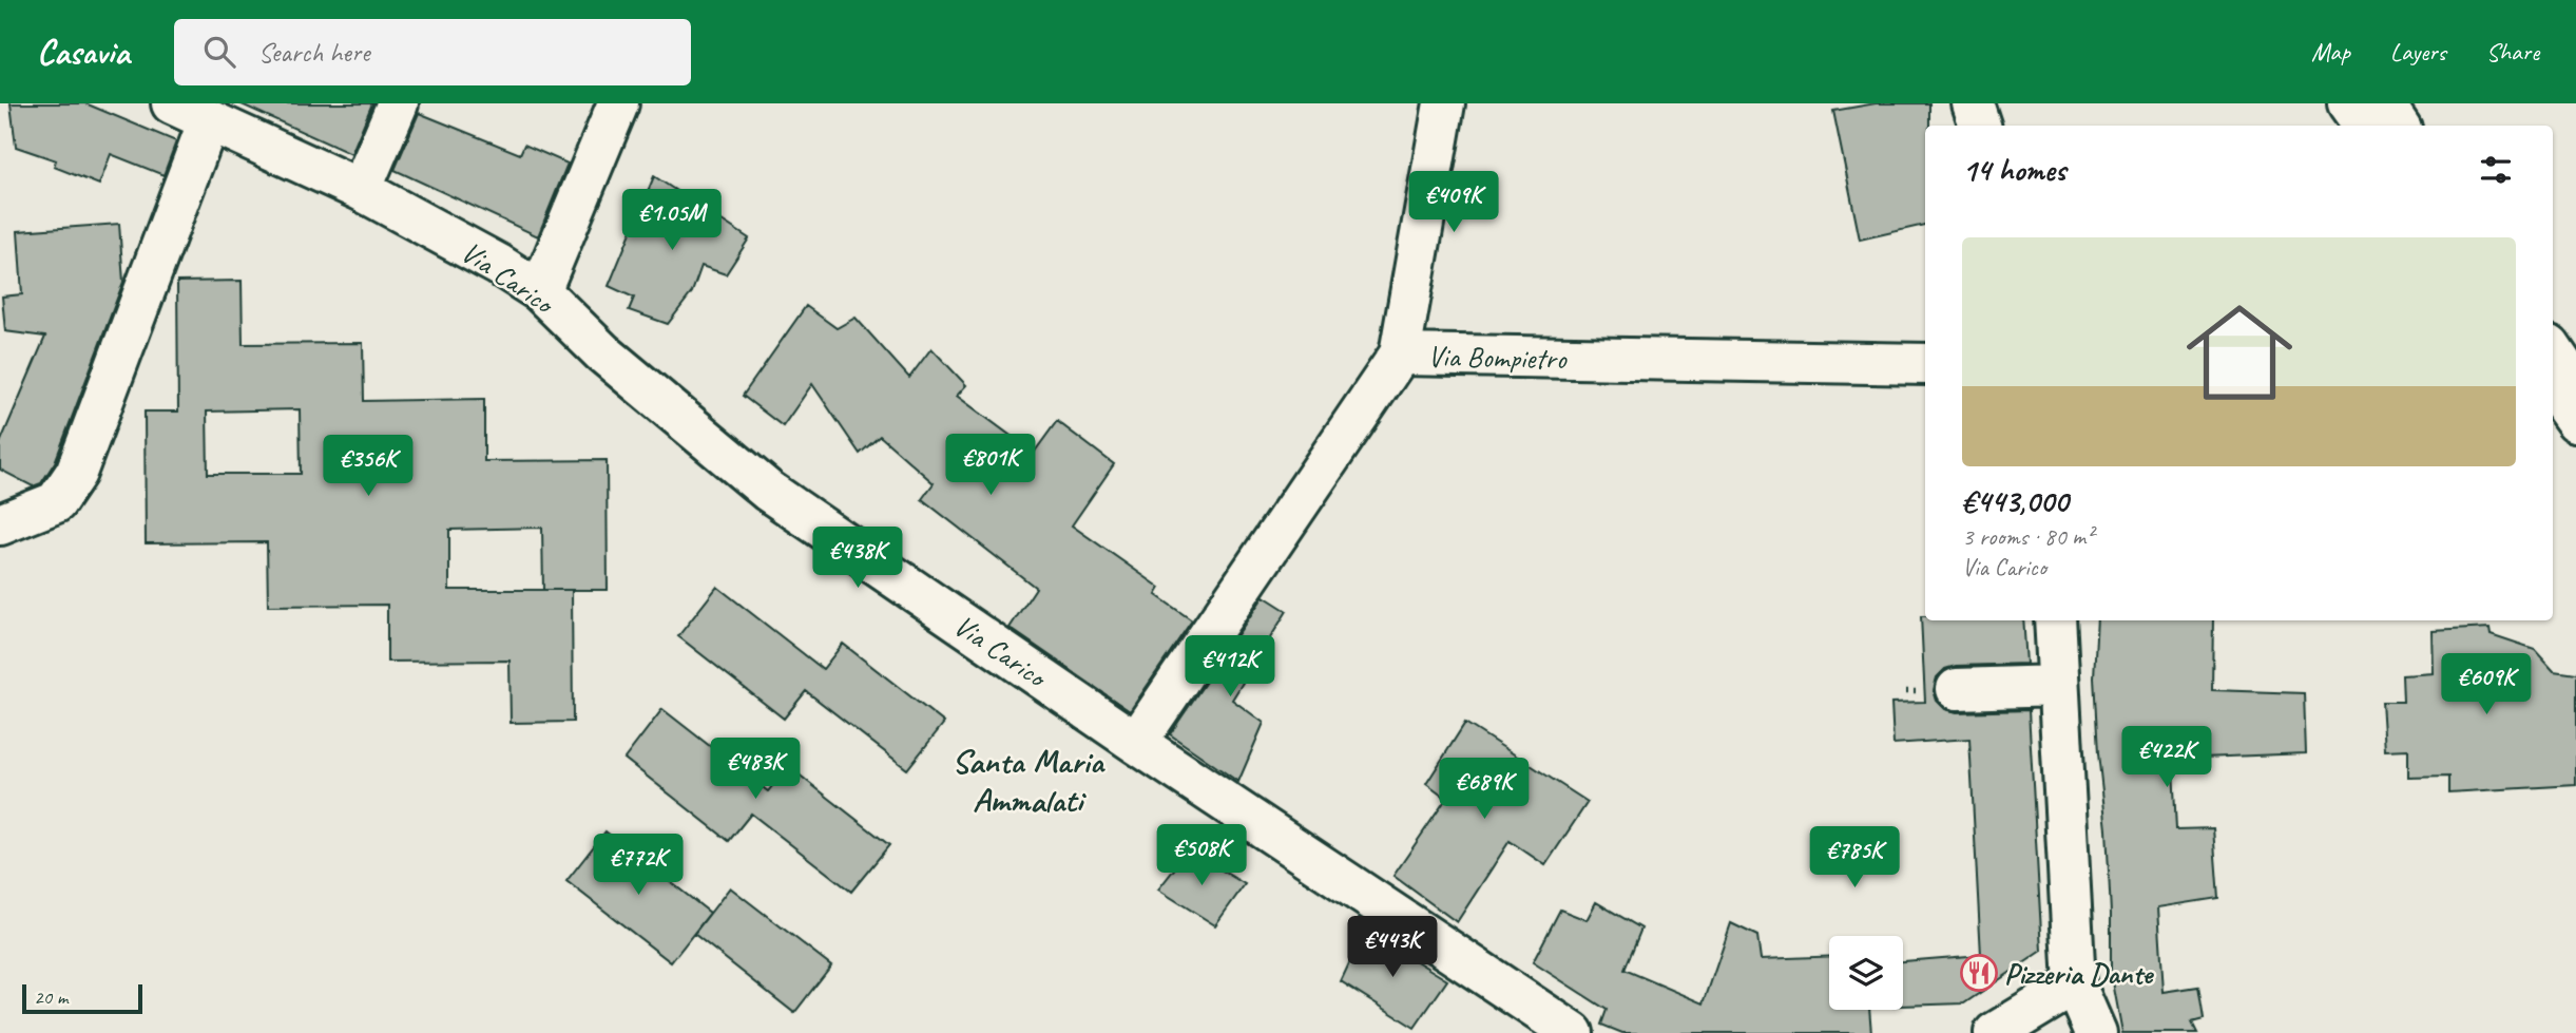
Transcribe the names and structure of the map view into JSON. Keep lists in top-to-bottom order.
{
  "streets": {
    "street": ["Via Carico", "Via Bompietro"]
  },
  "crossings": [
    ["Via Carico", "Via Bompietro"]
  ],
  "districts": ["Santa Maria Ammalati"],
  "places": {
    "restaurant": ["Pizzeria Dante"]
  },
  "scale_bar": "20 m",
  "page": {
    "header": "Casavia",
    "search": "Search here",
    "nav": ["Map", "Layers", "Share"],
    "heading": "14 homes",
    "price": [
      "€409K",
      "€1.05M",
      "€801K",
      "€356K",
      "€438K",
      "€412K",
      "€609K",
      "€422K",
      "€483K",
      "€689K",
      "€508K",
      "€785K",
      "€772K",
      "€443K"
    ],
    "list": [
      {
        "name": "€443,000",
        "note": "3 rooms · 80 m² · Via Carico"
      }
    ],
    "scale": "20 m"
  }
}
